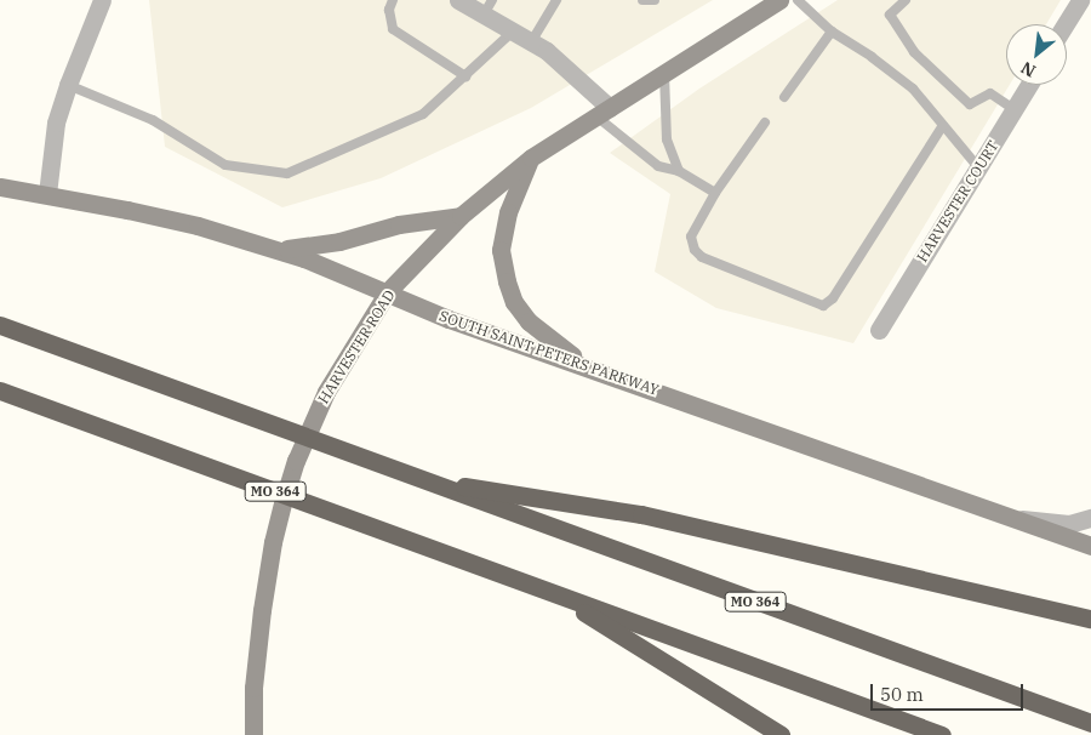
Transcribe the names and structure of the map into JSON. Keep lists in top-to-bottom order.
{
  "streets": {
    "highway": ["MO 364"],
    "main road": ["HARVESTER ROAD", "SOUTH SAINT PETERS PARKWAY"],
    "street": ["HARVESTER COURT"]
  },
  "crossings": [
    ["HARVESTER ROAD", "SOUTH SAINT PETERS PARKWAY"]
  ],
  "scale_bar": "50 m",
  "north": "bottom left"
}
